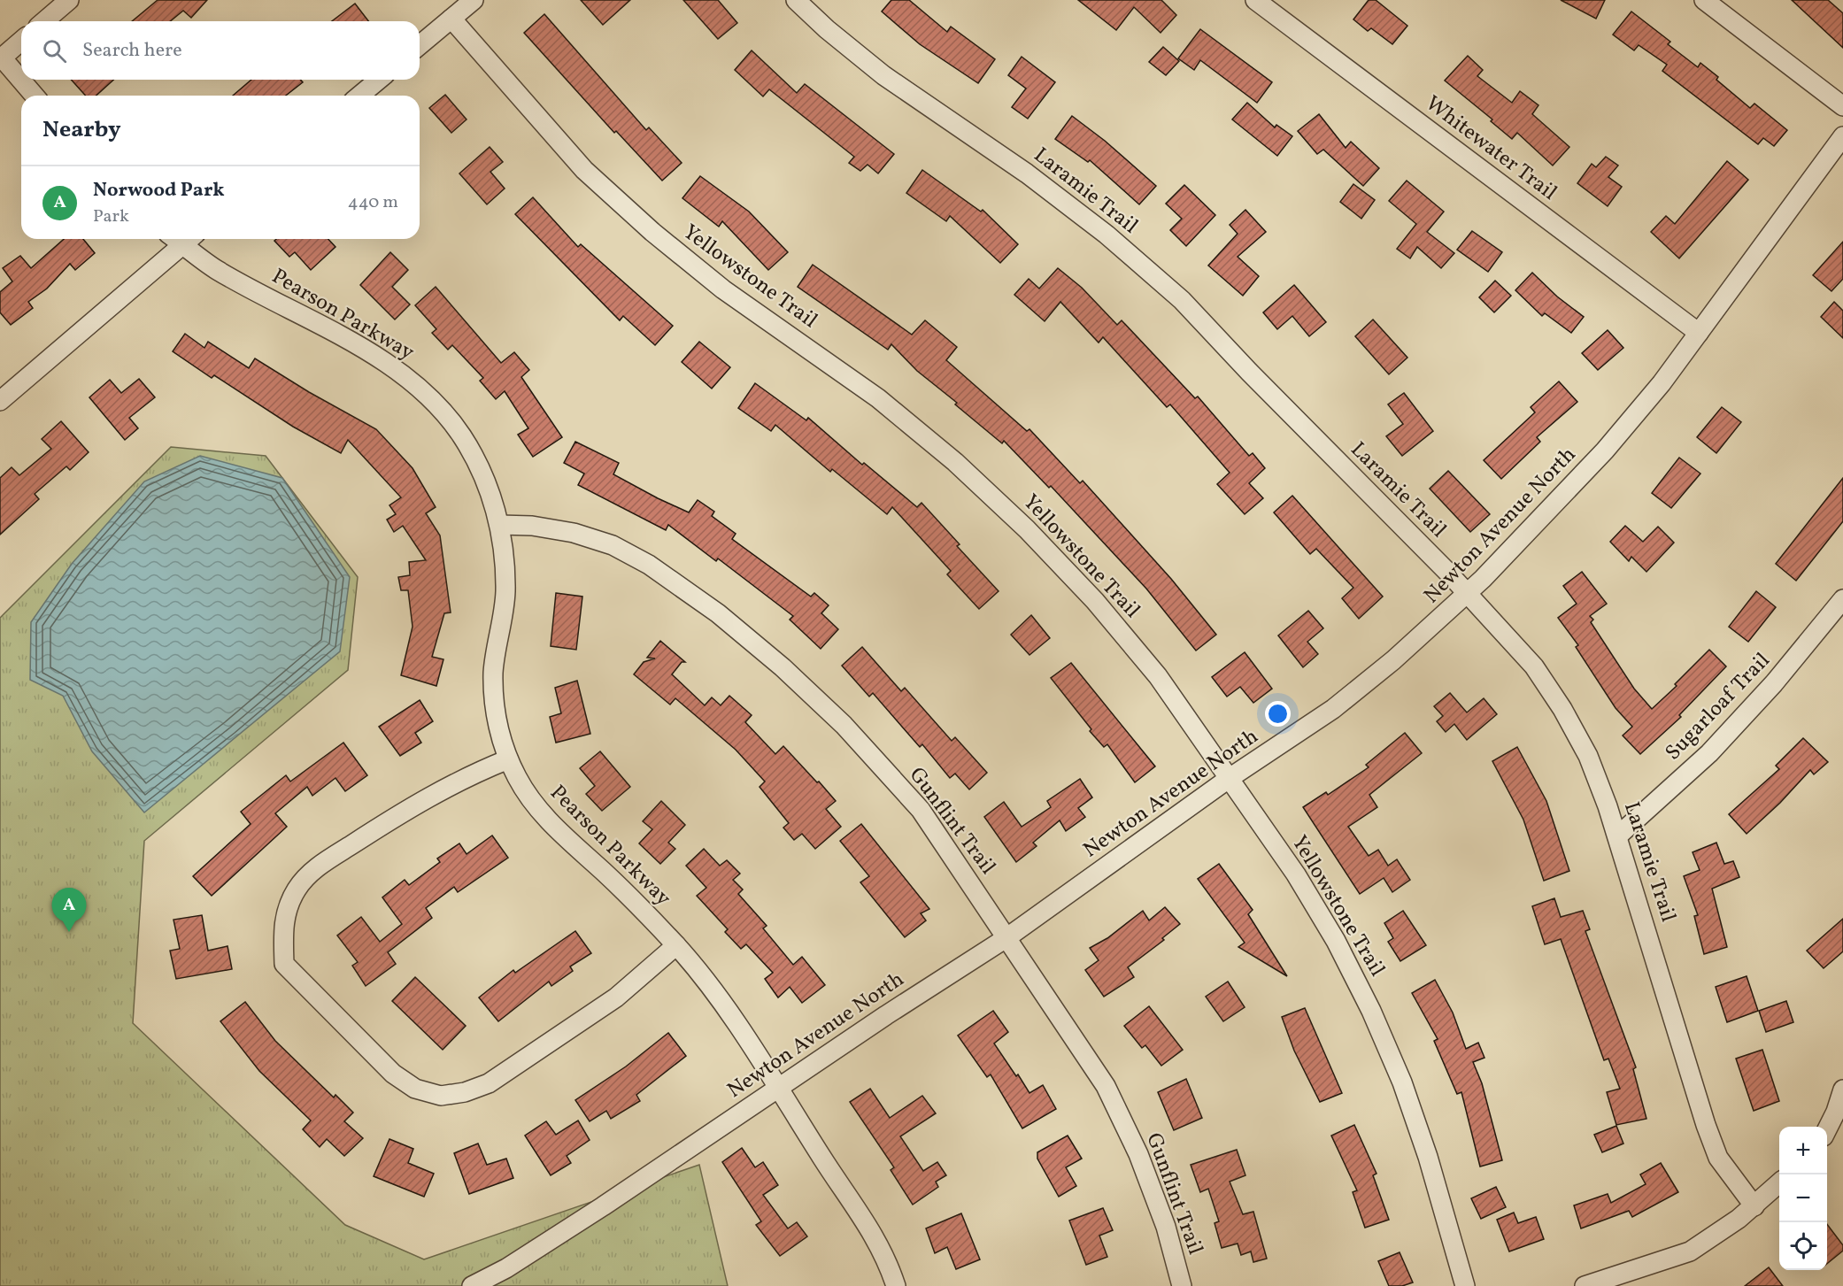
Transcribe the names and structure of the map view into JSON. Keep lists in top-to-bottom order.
{
  "streets": {
    "street": [
      "Whitewater Trail",
      "Laramie Trail",
      "Yellowstone Trail",
      "Pearson Parkway",
      "Newton Avenue North",
      "Sugarloaf Trail",
      "Gunflint Trail"
    ]
  },
  "crossings": [
    ["Whitewater Trail", "Newton Avenue North"],
    ["Laramie Trail", "Newton Avenue North"],
    ["Laramie Trail", "Sugarloaf Trail"],
    ["Yellowstone Trail", "Newton Avenue North"],
    ["Pearson Parkway", "Newton Avenue North"],
    ["Pearson Parkway", "Gunflint Trail"],
    ["Newton Avenue North", "Gunflint Trail"]
  ],
  "page": {
    "search": "Search here",
    "heading": "Nearby",
    "list": [
      {
        "mark": "A",
        "name": "Norwood Park",
        "note": "Park",
        "value": "440 m"
      }
    ],
    "pins": "A",
    "map_buttons": ["+", "−"]
  }
}
